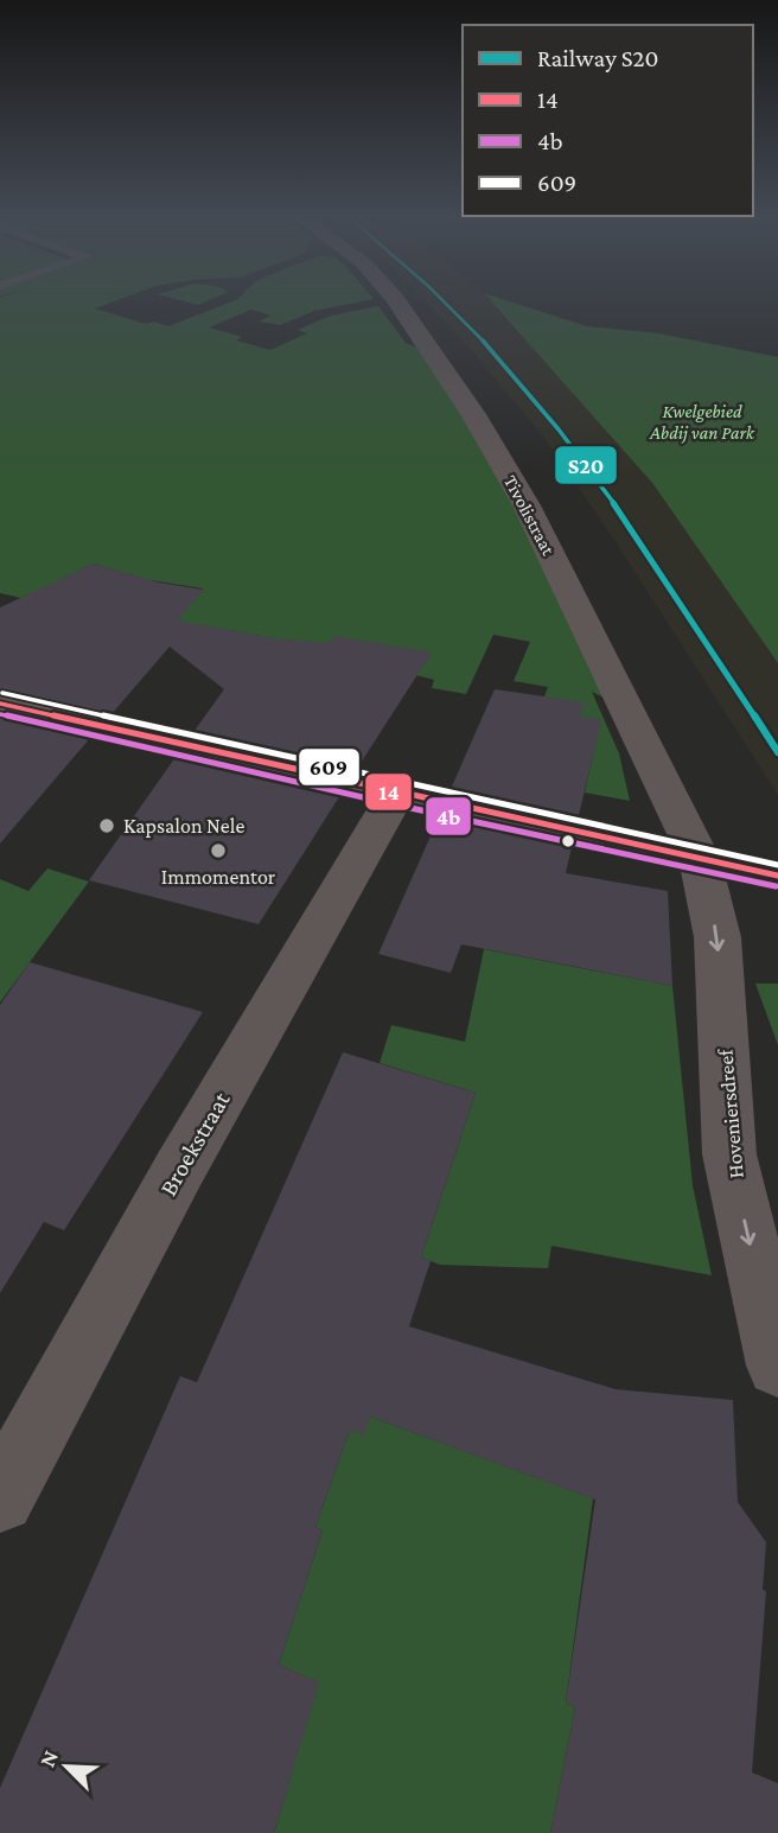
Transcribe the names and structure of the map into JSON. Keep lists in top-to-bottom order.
{
  "streets": {
    "street": ["Tivolistraat", "Hoveniersdreef", "Broekstraat"]
  },
  "crossings": [
    ["Tivolistraat", "Hoveniersdreef"]
  ],
  "one_way": ["Hoveniersdreef"],
  "parks": ["Kwelgebied Abdij van Park"],
  "places": ["Kapsalon Nele", "Immomentor"],
  "lines": [
    "rail line S20",
    "transit line 609",
    "transit line 14",
    "transit line 4b"
  ],
  "legend": [
    "Railway S20",
    "14",
    "4b",
    "609"
  ],
  "north": "top left"
}
